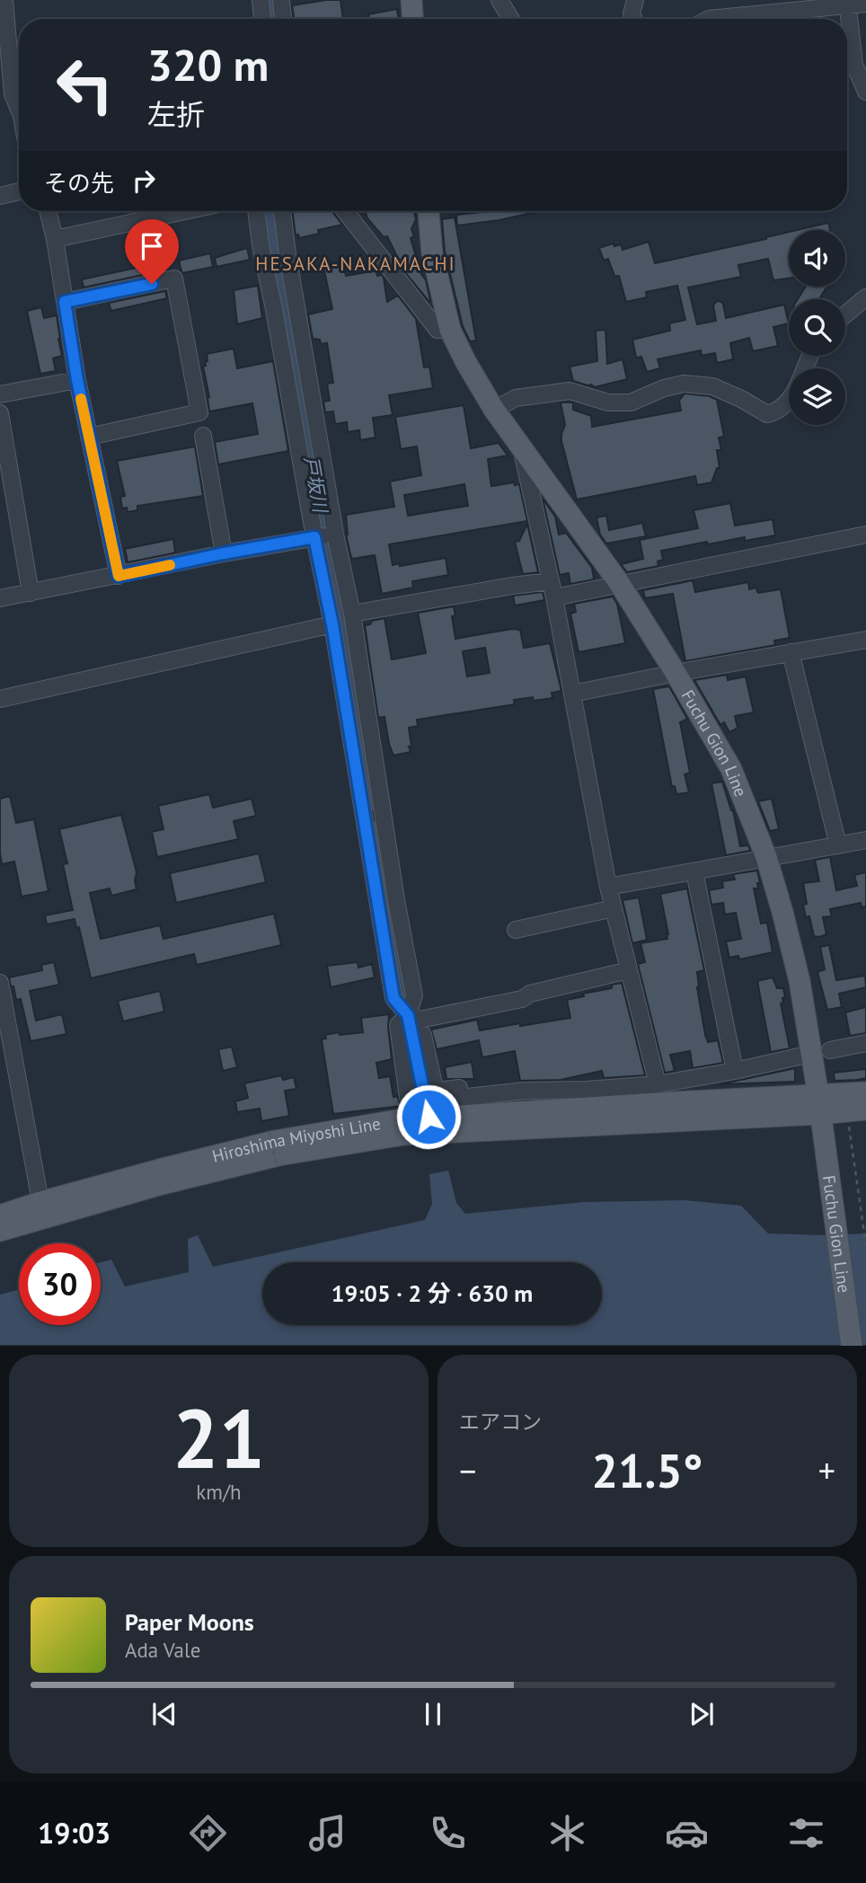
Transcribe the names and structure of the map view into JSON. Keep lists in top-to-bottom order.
{
  "streets": {
    "main road": ["Fuchu Gion Line", "Hiroshima Miyoshi Line"]
  },
  "crossings": [
    ["Fuchu Gion Line", "Hiroshima Miyoshi Line"]
  ],
  "districts": ["HESAKA-NAKAMACHI"],
  "water": ["戸坂川"],
  "page": {
    "turn": ["320 m", "左折"],
    "then": "その先",
    "limit": "30",
    "trip": "19:05 · 2 分 · 630 m",
    "tile": [
      ["21", "km/h"],
      "エアコン"
    ],
    "heat": ["−", "21.5°", "+"],
    "song": ["Paper Moons", "Ada Vale"],
    "tabs": "19:03"
  }
}
